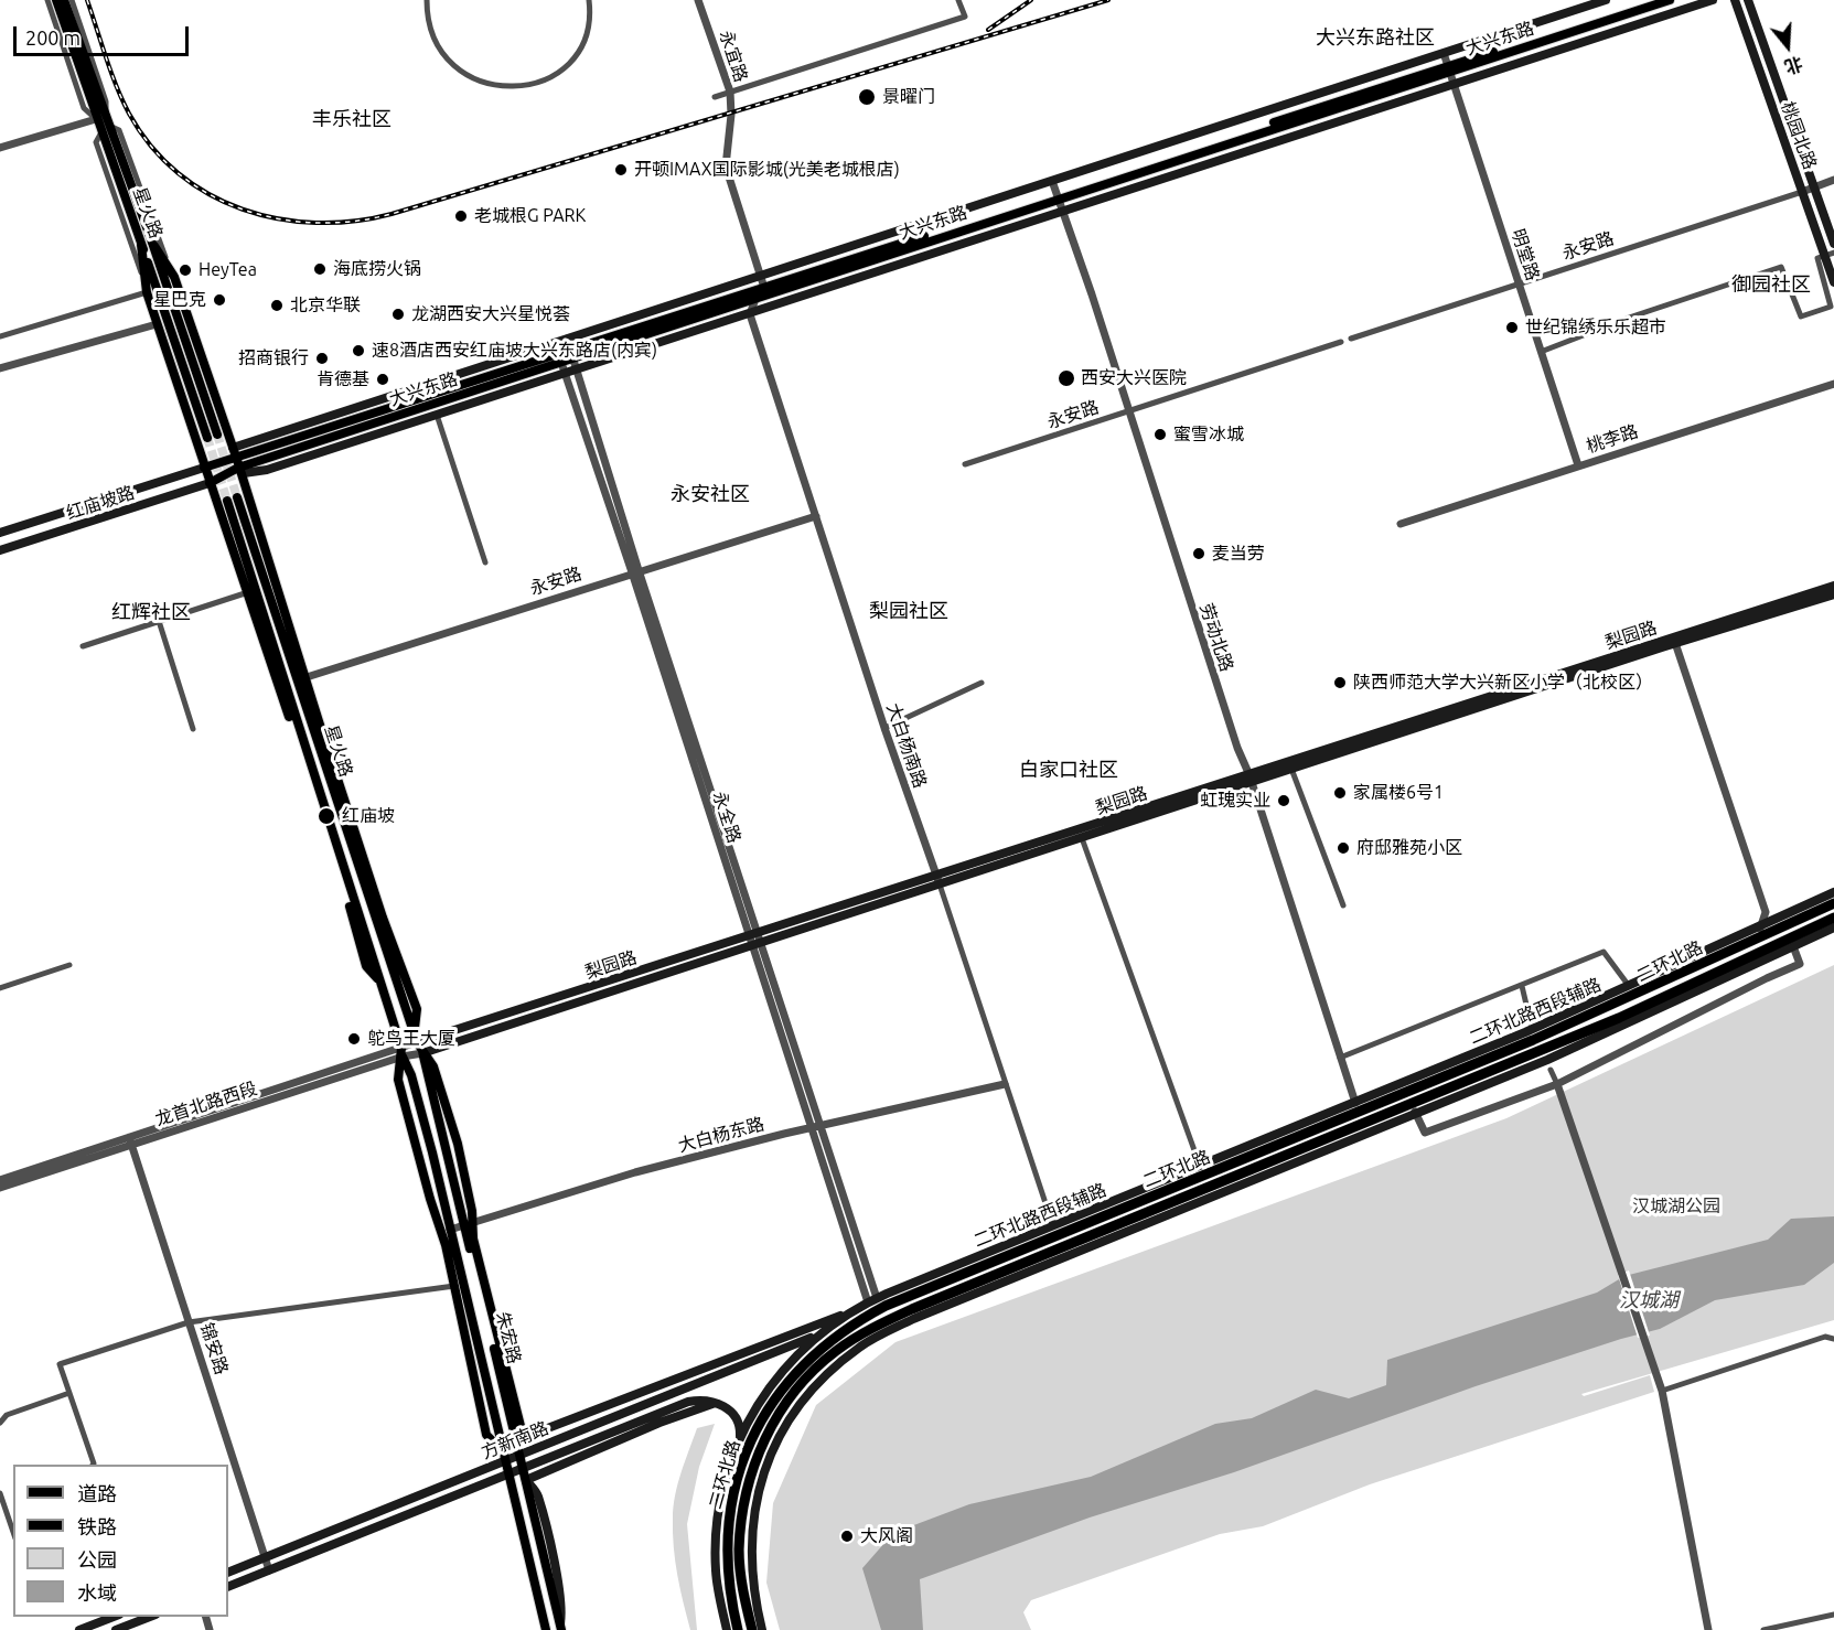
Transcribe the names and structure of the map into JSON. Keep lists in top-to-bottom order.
{
  "streets": {
    "highway": ["二环北路"],
    "main road": [
      "大兴东路",
      "桃园北路",
      "星火路",
      "红庙坡路",
      "梨园路",
      "二环北路西段辅路",
      "朱宏路",
      "方新南路"
    ],
    "street": [
      "永宜路",
      "永安路",
      "明堂路",
      "桃李路",
      "劳动北路",
      "大白杨南路",
      "永全路",
      "龙首北路西段",
      "大白杨东路",
      "锦安路"
    ]
  },
  "crossings": [
    ["大兴东路", "明堂路"],
    ["大兴东路", "红庙坡路"],
    ["大兴东路", "劳动北路"],
    ["大兴东路", "永全路"],
    ["桃园北路", "永安路"],
    ["星火路", "梨园路"],
    ["星火路", "龙首北路西段"],
    ["星火路", "朱宏路"],
    ["永安路", "明堂路"],
    ["永安路", "劳动北路"],
    ["永安路", "大白杨南路"],
    ["永安路", "永全路"],
    ["明堂路", "桃李路"],
    ["梨园路", "劳动北路"],
    ["梨园路", "大白杨南路"],
    ["梨园路", "永全路"],
    ["梨园路", "龙首北路西段"],
    ["梨园路", "朱宏路"],
    ["劳动北路", "二环北路西段辅路"],
    ["大白杨南路", "二环北路西段辅路"],
    ["大白杨南路", "大白杨东路"],
    ["永全路", "二环北路西段辅路"],
    ["永全路", "大白杨东路"],
    ["二环北路", "二环北路西段辅路"],
    ["二环北路西段辅路", "方新南路"],
    ["龙首北路西段", "朱宏路"],
    ["龙首北路西段", "锦安路"],
    ["大白杨东路", "朱宏路"],
    ["朱宏路", "方新南路"],
    ["锦安路", "方新南路"]
  ],
  "districts": [
    "大兴东路社区",
    "丰乐社区",
    "御园社区",
    "永安社区",
    "梨园社区",
    "红辉社区",
    "白家口社区"
  ],
  "water": ["汉城湖"],
  "parks": ["汉城湖公园"],
  "places": [
    "景曜门",
    "开顿IMAX国际影城(光美老城根店)",
    "老城根G PARK",
    "海底捞火锅",
    "HeyTea",
    "星巴克",
    "北京华联",
    "龙湖西安大兴星悦荟",
    "世纪锦绣乐乐超市",
    "速8酒店西安红庙坡大兴东路店(内宾)",
    "招商银行",
    "西安大兴医院",
    "肯德基",
    "蜜雪冰城",
    "麦当劳",
    "陕西师范大学大兴新区小学（北校区）",
    "家属楼6号1",
    "虹瑰实业",
    "红庙坡",
    "府邸雅苑小区",
    "鸵鸟王大厦",
    "大风阁"
  ],
  "legend": [
    "道路",
    "铁路",
    "公园",
    "水域"
  ],
  "scale_bar": "200 m",
  "north": "bottom"
}
